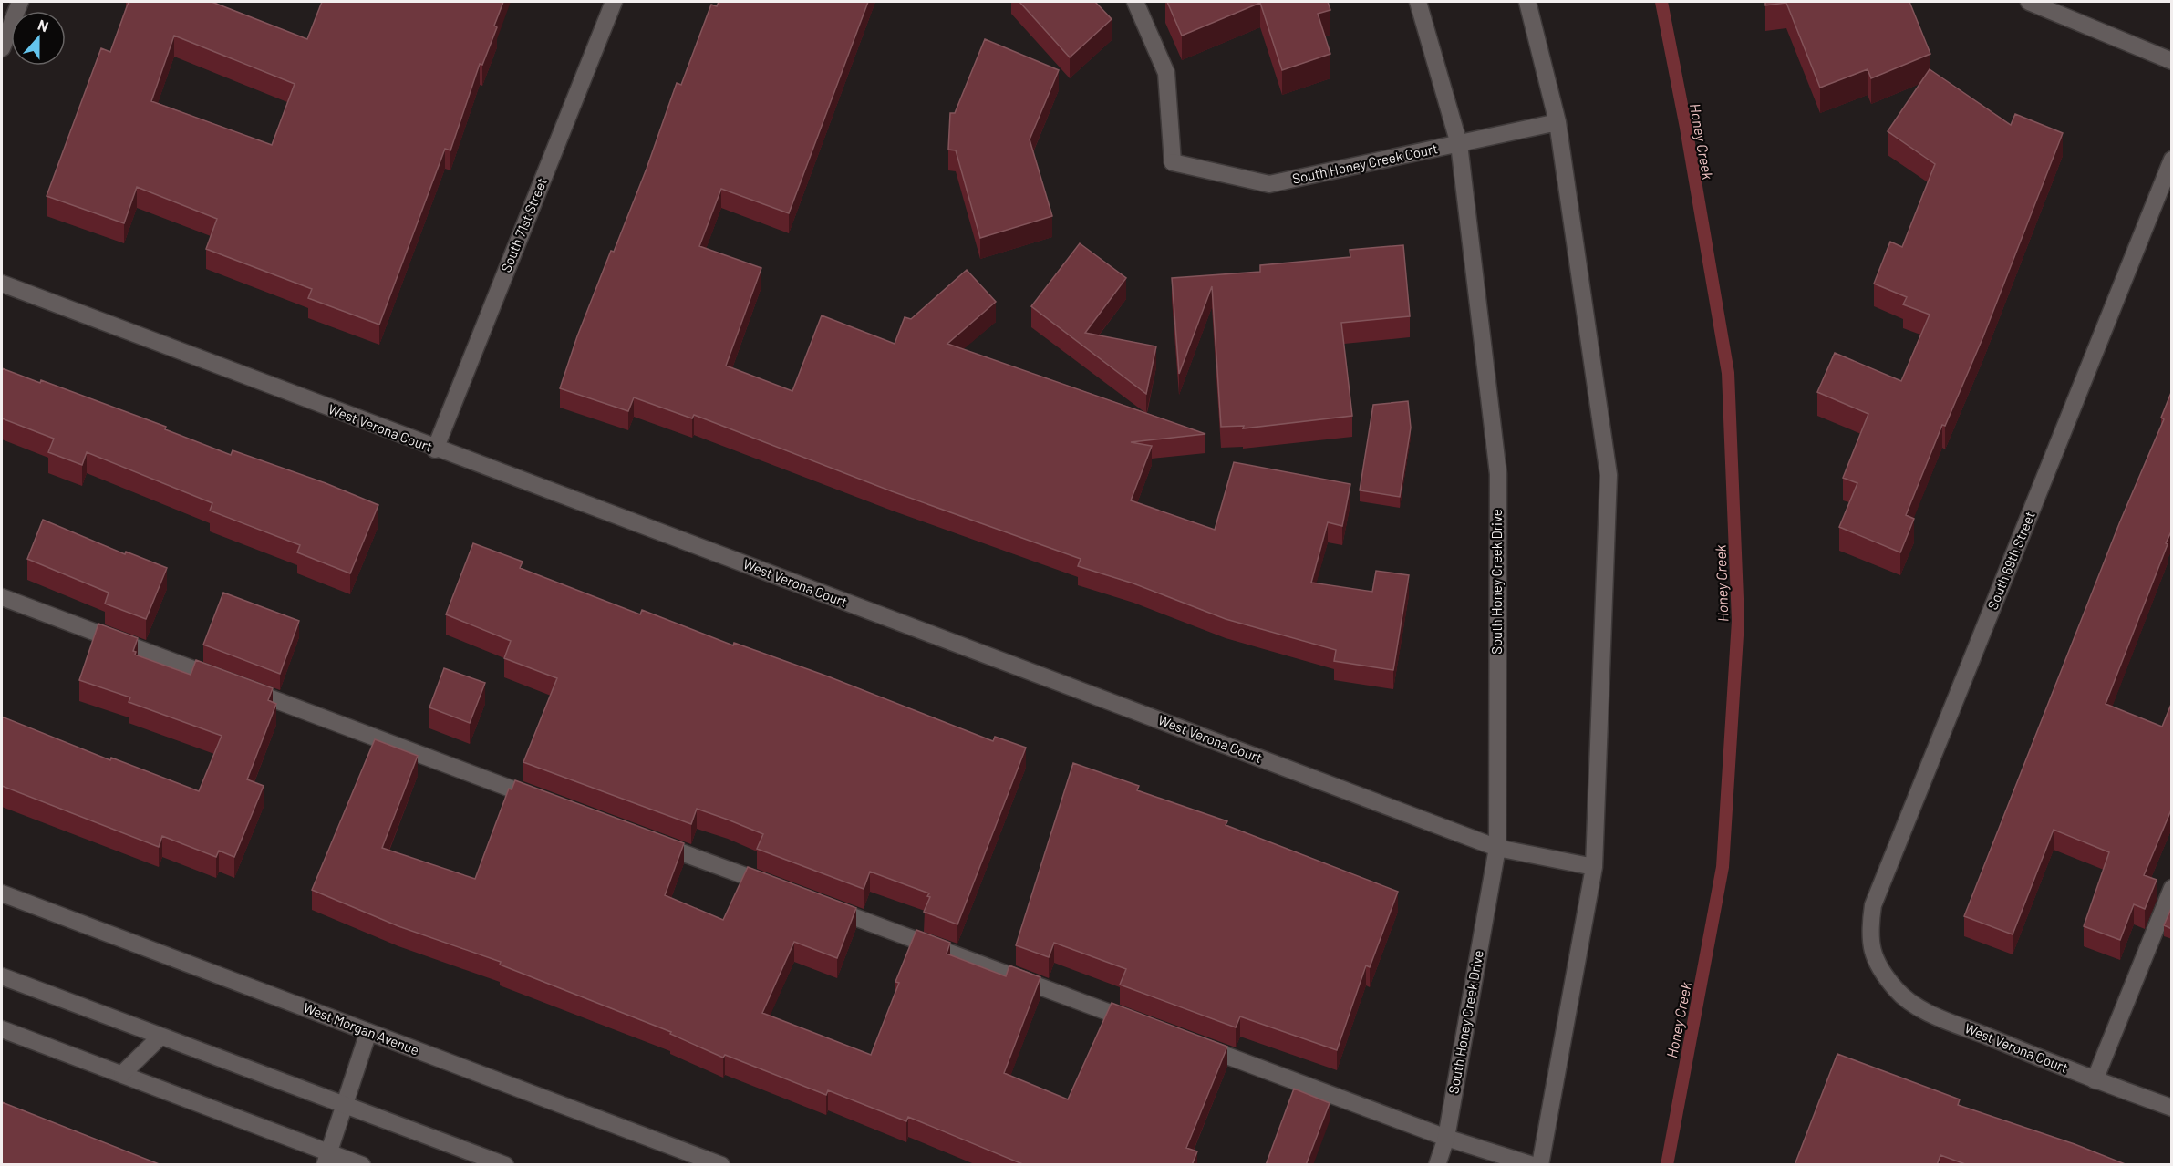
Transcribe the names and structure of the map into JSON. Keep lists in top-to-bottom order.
{
  "streets": {
    "street": [
      "South Honey Creek Court",
      "South 71st Street",
      "West Verona Court",
      "South 69th Street",
      "South Honey Creek Drive",
      "West Morgan Avenue"
    ]
  },
  "crossings": [
    ["South Honey Creek Court", "South Honey Creek Drive"],
    ["South 71st Street", "West Verona Court"],
    ["West Verona Court", "South 69th Street"],
    ["West Verona Court", "South Honey Creek Drive"]
  ],
  "water": ["Honey Creek"],
  "north": "top"
}
